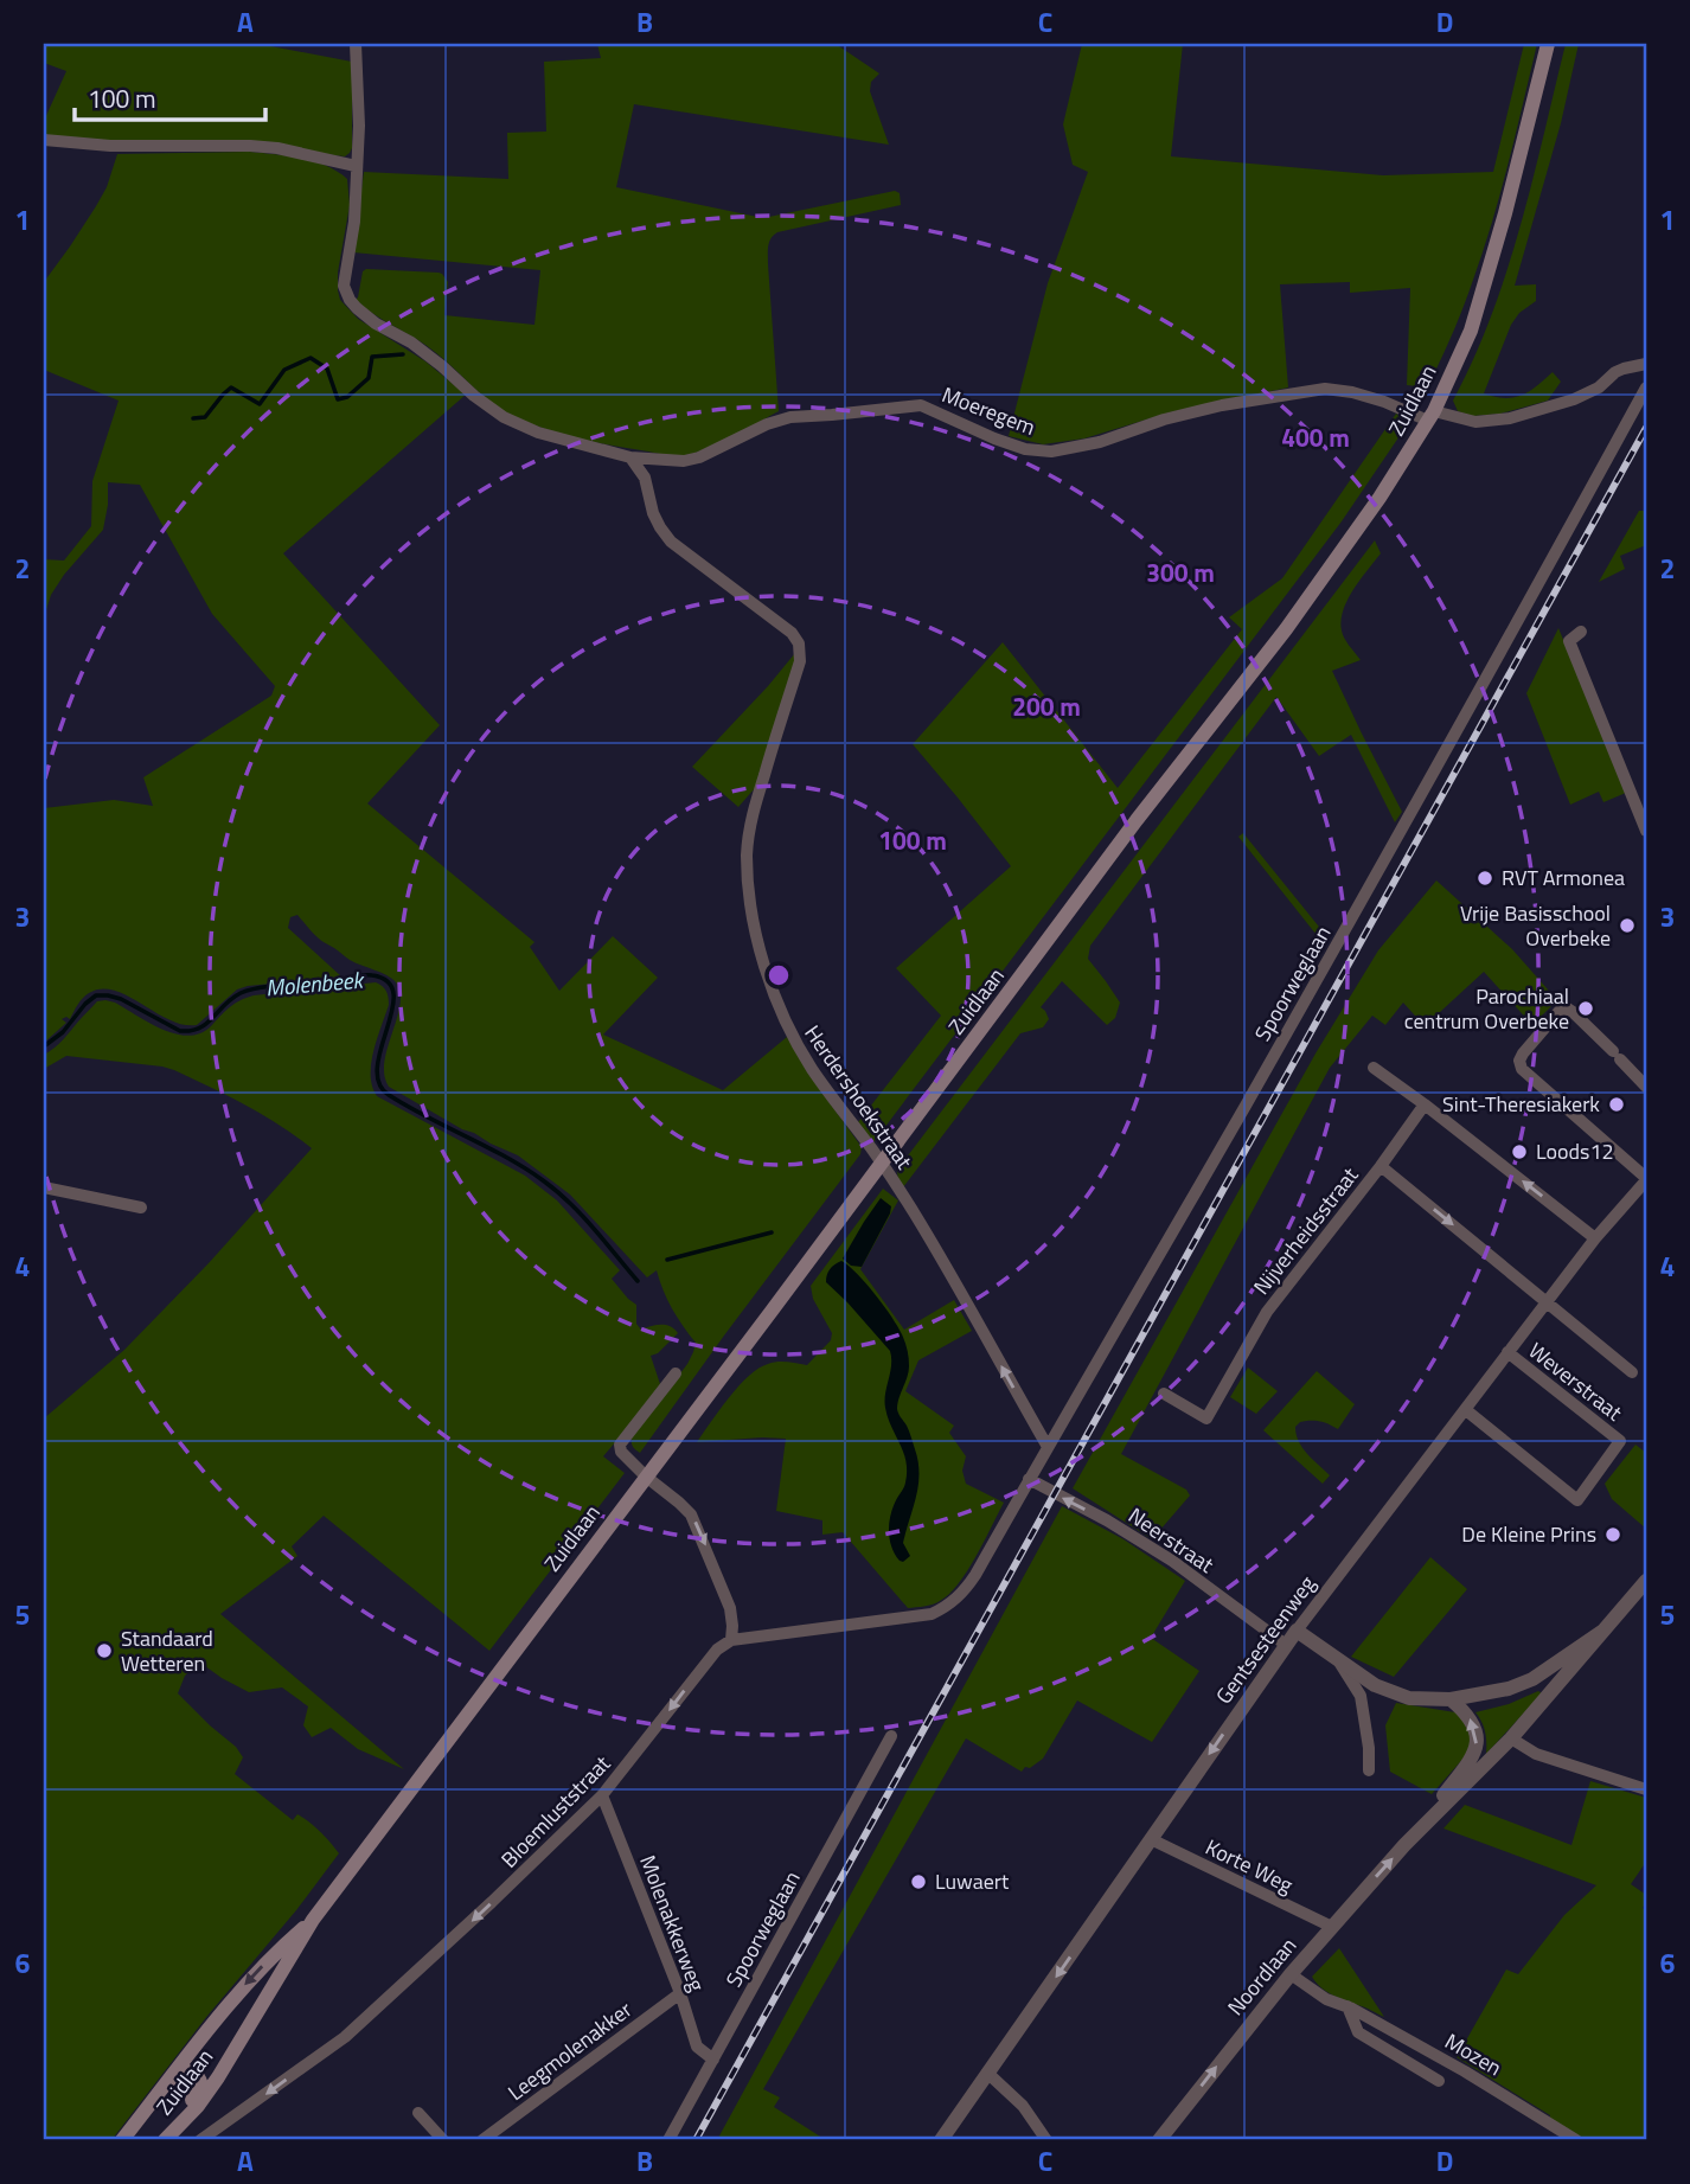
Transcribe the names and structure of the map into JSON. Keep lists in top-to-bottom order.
{
  "streets": {
    "main road": ["Zuidlaan"],
    "street": [
      "Moeregem",
      "Spoorweglaan",
      "Herdershoekstraat",
      "Nijverheidsstraat",
      "Weverstraat",
      "Neerstraat",
      "Gentsesteenweg",
      "Bloemluststraat",
      "Korte Weg",
      "Molenakkerweg",
      "Noordlaan",
      "Leegmolenakker",
      "Mozen"
    ]
  },
  "crossings": [
    ["Zuidlaan", "Moeregem"],
    ["Zuidlaan", "Herdershoekstraat"],
    ["Moeregem", "Herdershoekstraat"],
    ["Spoorweglaan", "Herdershoekstraat"],
    ["Spoorweglaan", "Neerstraat"],
    ["Spoorweglaan", "Bloemluststraat"],
    ["Spoorweglaan", "Molenakkerweg"],
    ["Nijverheidsstraat", "Gentsesteenweg"],
    ["Weverstraat", "Gentsesteenweg"],
    ["Neerstraat", "Gentsesteenweg"],
    ["Gentsesteenweg", "Korte Weg"],
    ["Gentsesteenweg", "Noordlaan"],
    ["Bloemluststraat", "Molenakkerweg"],
    ["Korte Weg", "Noordlaan"],
    ["Molenakkerweg", "Leegmolenakker"],
    ["Noordlaan", "Mozen"]
  ],
  "one_way": ["Neerstraat", "Gentsesteenweg", "Bloemluststraat"],
  "water": ["Molenbeek"],
  "places": [
    "RVT Armonea",
    "Vrije Basisschool Overbeke",
    "Parochiaal centrum Overbeke",
    "Sint-Theresiakerk",
    "Loods12",
    "De Kleine Prins",
    "Standaard Wetteren",
    "Luwaert"
  ],
  "scale_bar": "100 m",
  "grid": {
    "columns": [
      "A",
      "B",
      "C",
      "D"
    ],
    "rows": [
      "1",
      "2",
      "3",
      "4",
      "5",
      "6"
    ]
  },
  "rings": [
    "400 m",
    "300 m",
    "200 m",
    "100 m"
  ]
}
